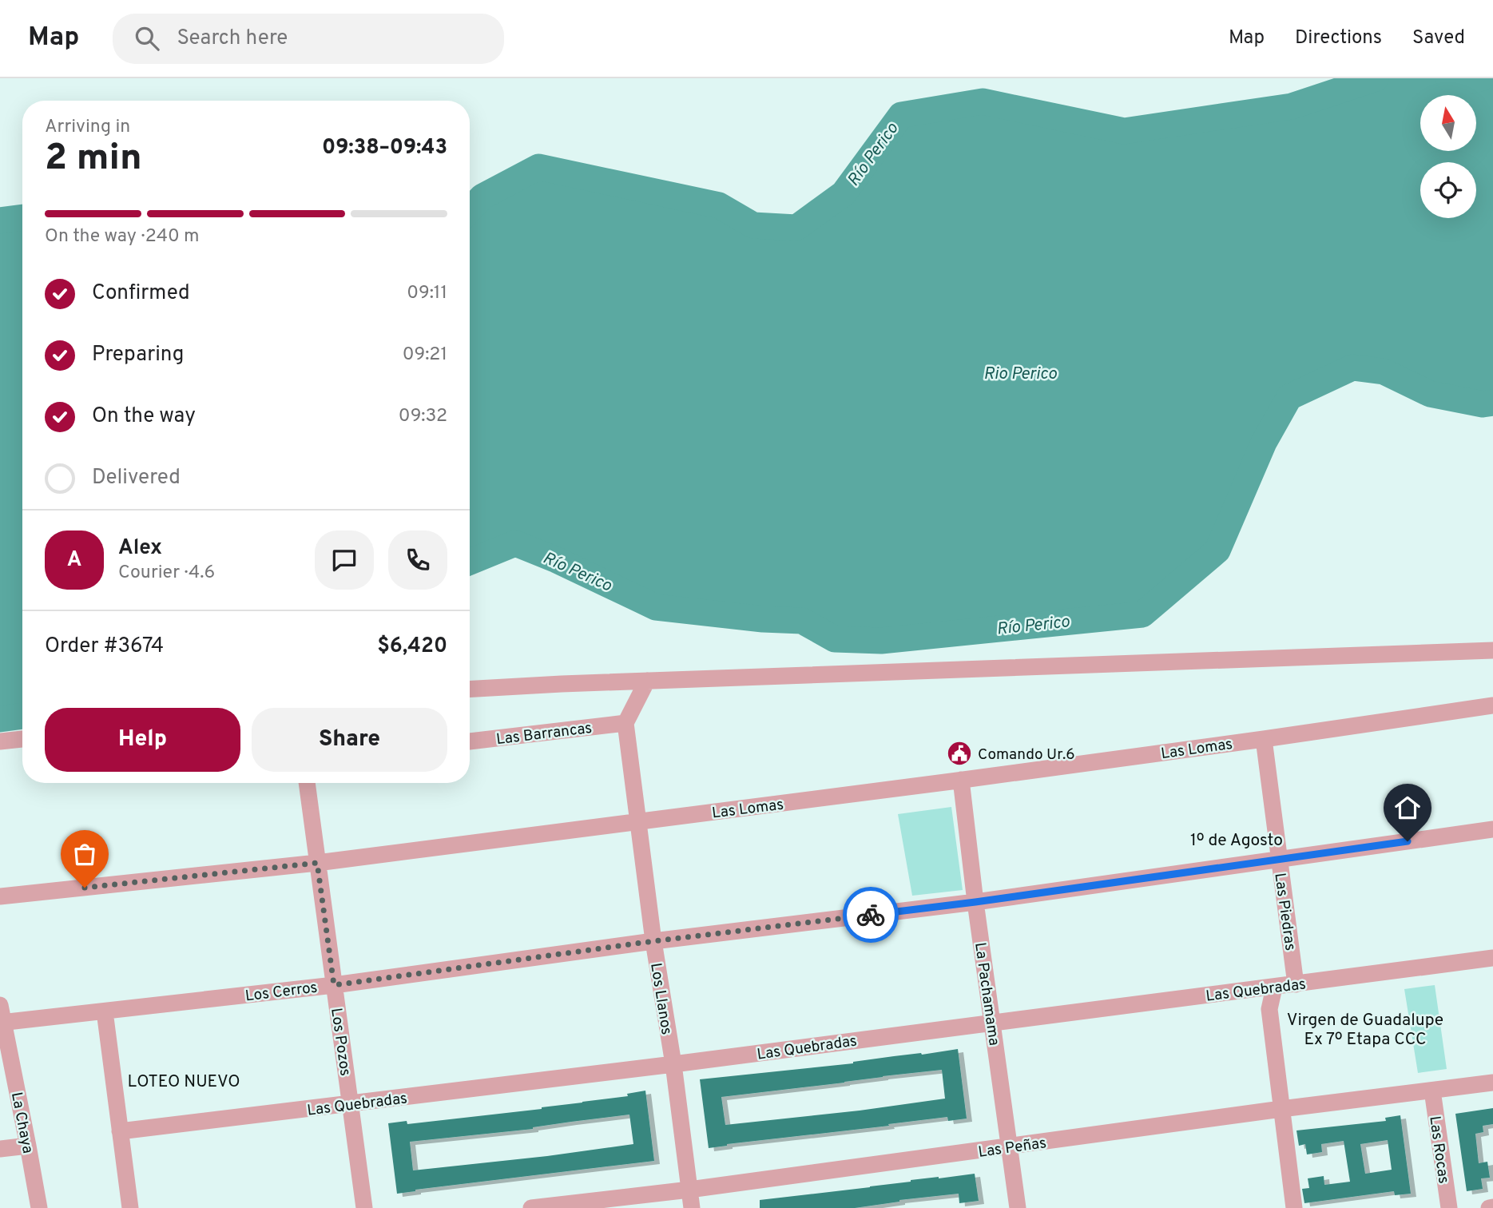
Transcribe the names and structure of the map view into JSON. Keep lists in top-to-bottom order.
{
  "streets": {
    "street": [
      "Las Barrancas",
      "Las Lomas",
      "Las Piedras",
      "Las Quebradas",
      "Los Cerros",
      "La Pachamama",
      "Los Llanos",
      "Los Pozos",
      "La Chaya",
      "Las Peñas",
      "Las Rocas"
    ]
  },
  "crossings": [
    ["Las Barrancas", "Los Llanos"],
    ["Las Lomas", "Las Piedras"],
    ["Las Lomas", "La Pachamama"],
    ["Las Lomas", "Los Llanos"],
    ["Las Lomas", "Los Pozos"],
    ["Las Piedras", "Las Quebradas"],
    ["Las Piedras", "Los Cerros"],
    ["Las Quebradas", "La Pachamama"],
    ["Las Quebradas", "Los Llanos"],
    ["Las Quebradas", "Los Pozos"],
    ["Los Cerros", "La Pachamama"],
    ["Los Cerros", "Los Llanos"],
    ["Los Cerros", "Los Pozos"],
    ["Los Cerros", "La Chaya"],
    ["La Pachamama", "Las Peñas"],
    ["Los Llanos", "Las Peñas"],
    ["Las Peñas", "Las Rocas"]
  ],
  "districts": ["1º de Agosto", "Virgen de Guadalupe Ex 7º Etapa CCC", "LOTEO NUEVO"],
  "water": ["Río Perico", "Rio Perico"],
  "places": {
    "public building": ["Comando Ur.6"]
  },
  "north": "top",
  "page": {
    "header": "Map",
    "search": "Search here",
    "nav": ["Map", "Directions", "Saved"],
    "heading": ["2 min", "Arriving in", "09:38–09:43"],
    "panel": [
      "Alex",
      "Courier · 4.6",
      "Order #3674",
      "$6,420"
    ],
    "bar": "On the way · 240 m",
    "list": [
      ["Confirmed", "09:11"],
      ["Preparing", "09:21"],
      ["On the way", "09:32"],
      "Delivered"
    ],
    "round": "A",
    "buttons": ["Help", "Share"]
  }
}
